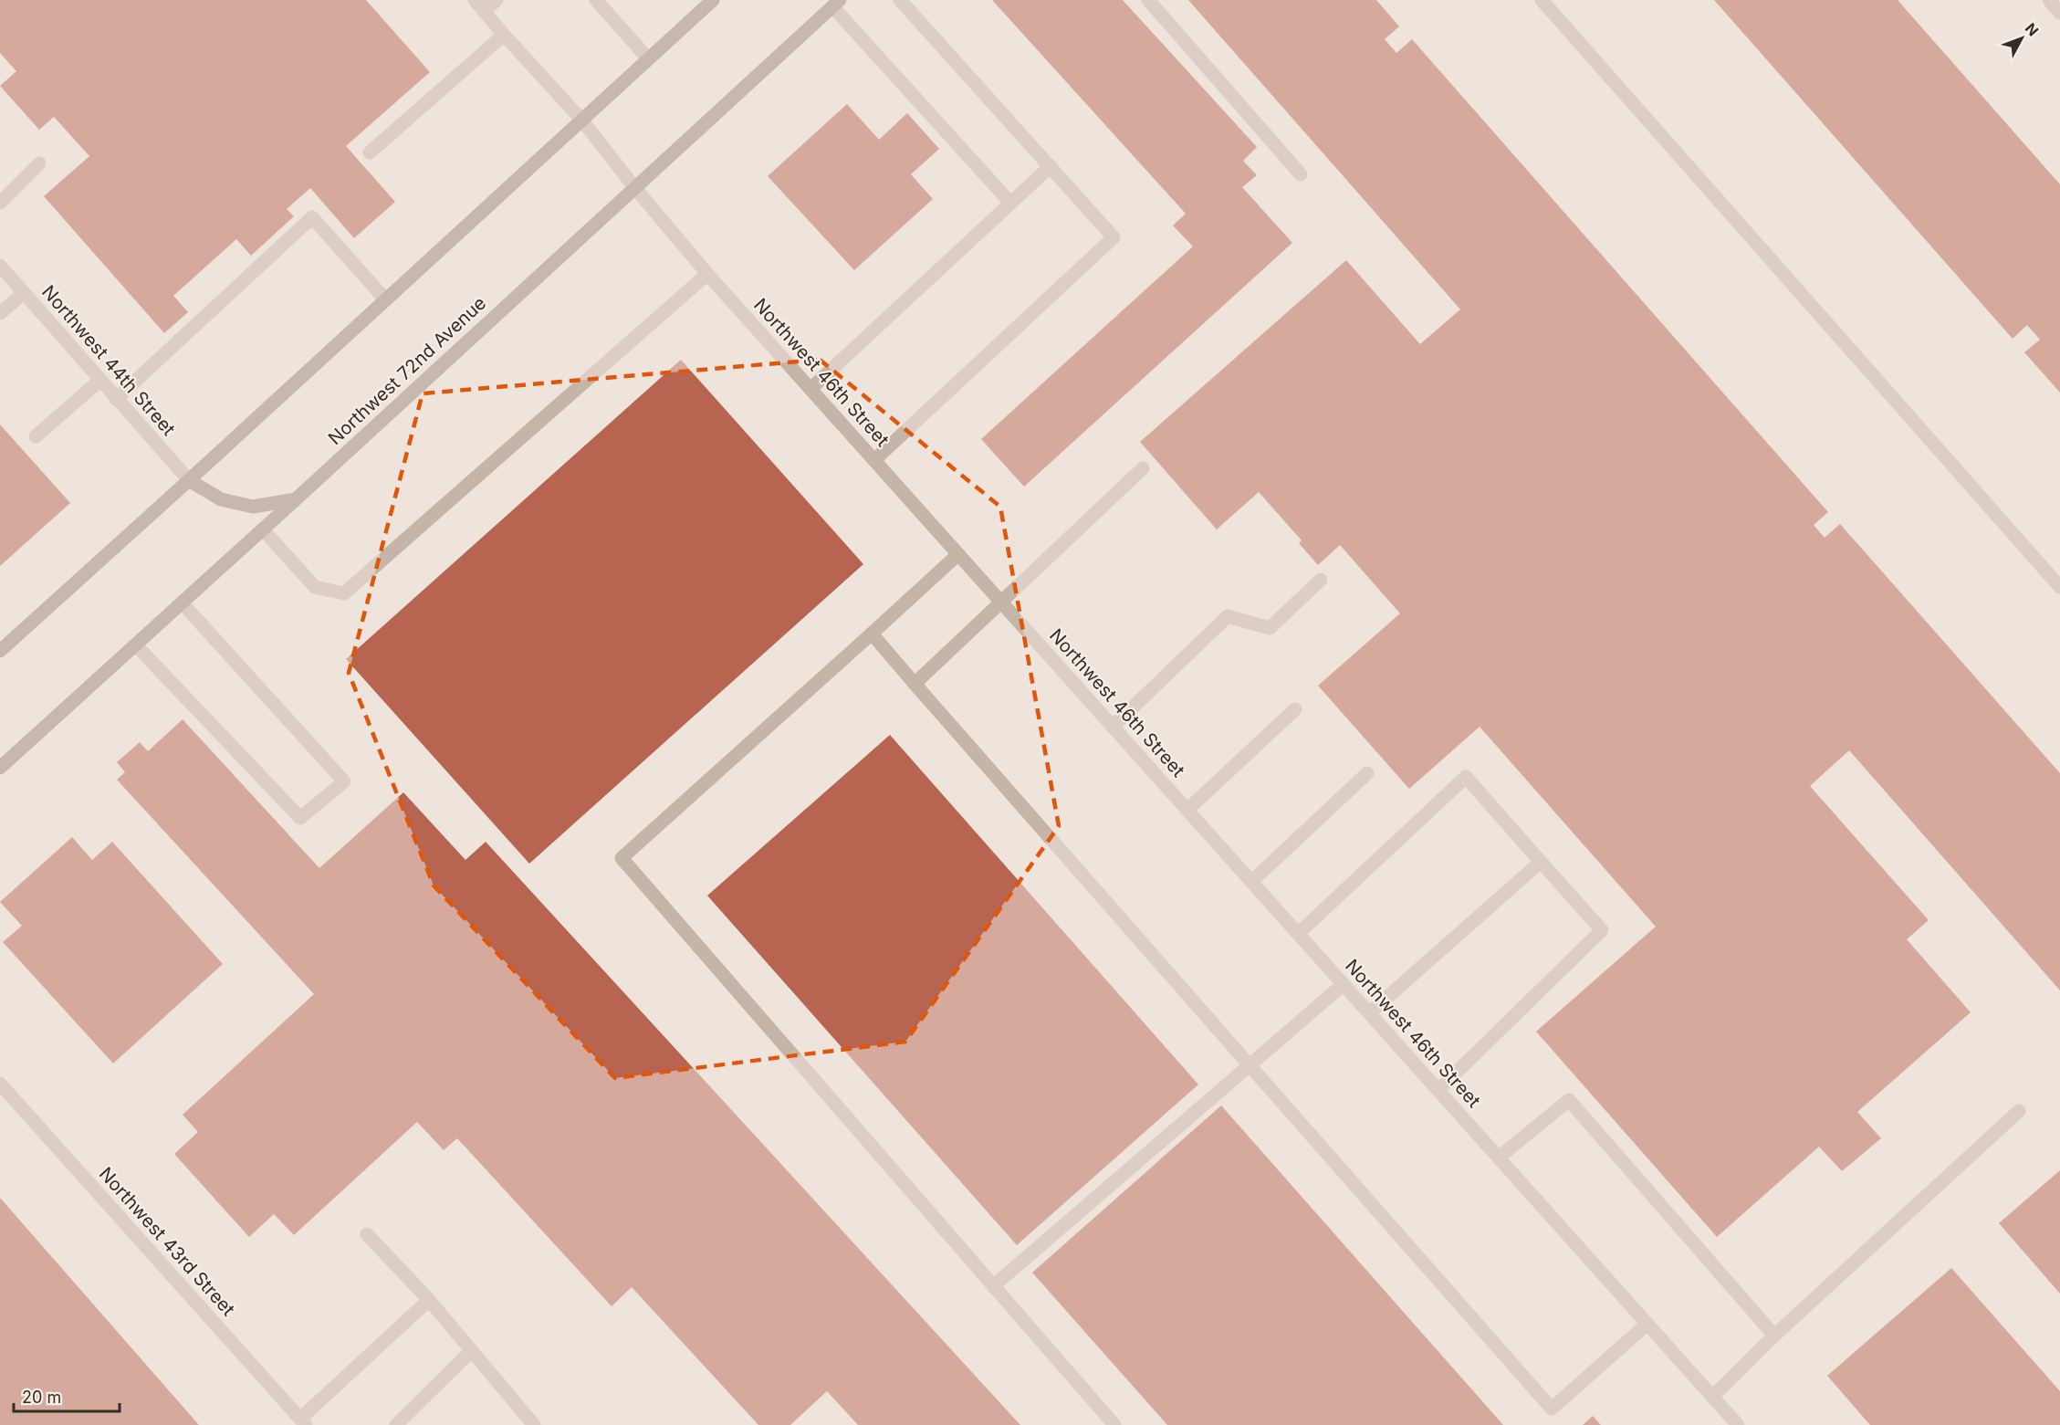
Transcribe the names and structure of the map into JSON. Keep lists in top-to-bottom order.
{
  "streets": {
    "main road": ["Northwest 72nd Avenue"],
    "street": ["Northwest 44th Street", "Northwest 46th Street", "Northwest 43rd Street"]
  },
  "crossings": [
    ["Northwest 72nd Avenue", "Northwest 46th Street"]
  ],
  "scale_bar": "20 m",
  "north": "top right"
}
